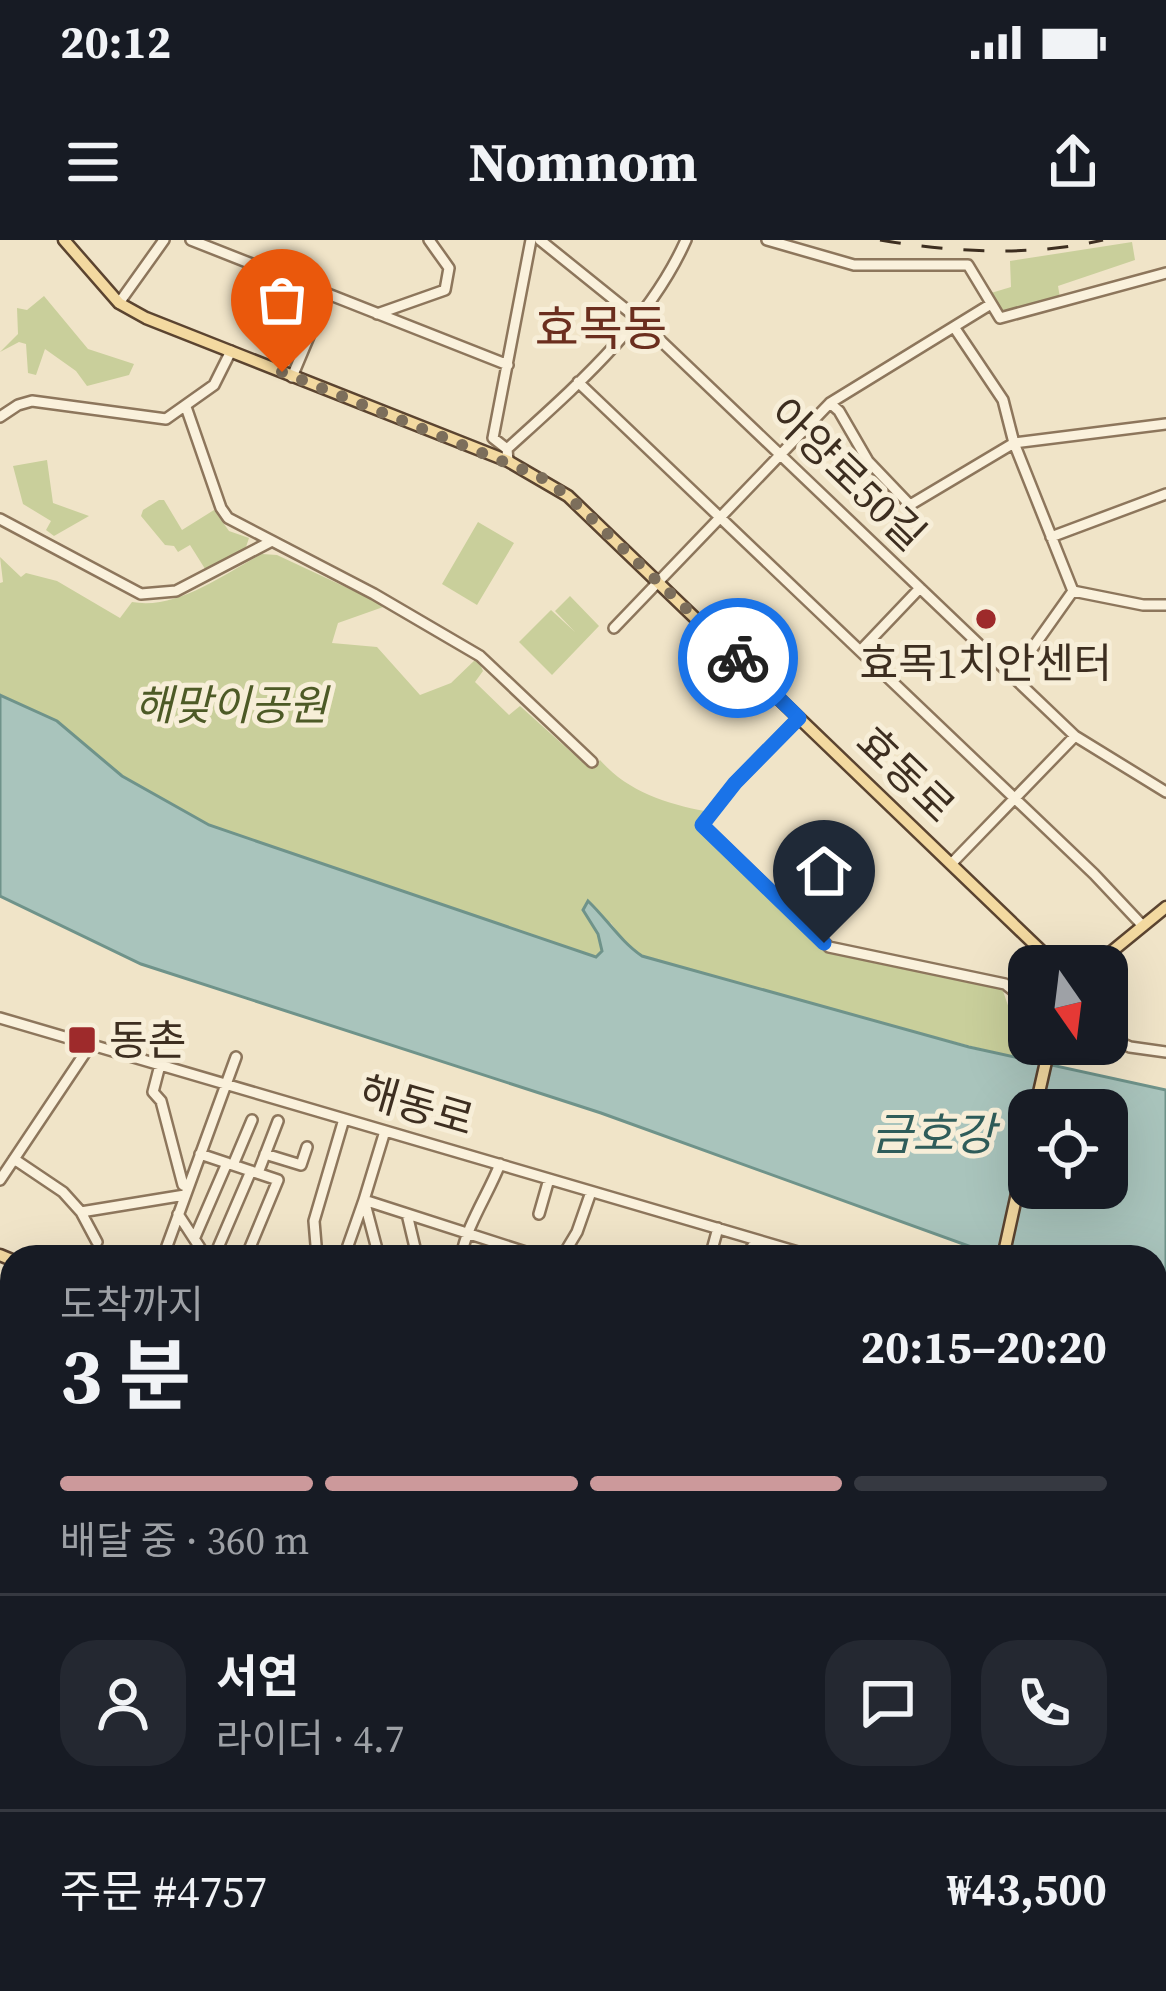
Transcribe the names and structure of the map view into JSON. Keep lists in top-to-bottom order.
{
  "streets": {
    "main road": ["효동로"],
    "street": ["아양로50길", "해동로"]
  },
  "districts": ["효목동"],
  "water": ["금호강"],
  "parks": ["해맞이공원"],
  "places": {
    "other": ["효목1치안센터"],
    "transit": ["동촌"]
  },
  "north": "bottom",
  "page": {
    "status": "20:12",
    "header": "Nomnom",
    "heading": ["3 분", "도착까지", "20:15–20:20"],
    "panel": [
      "서연",
      "라이더 · 4.7",
      "주문 #4757",
      "₩43,500"
    ],
    "bar": "배달 중 · 360 m"
  }
}
